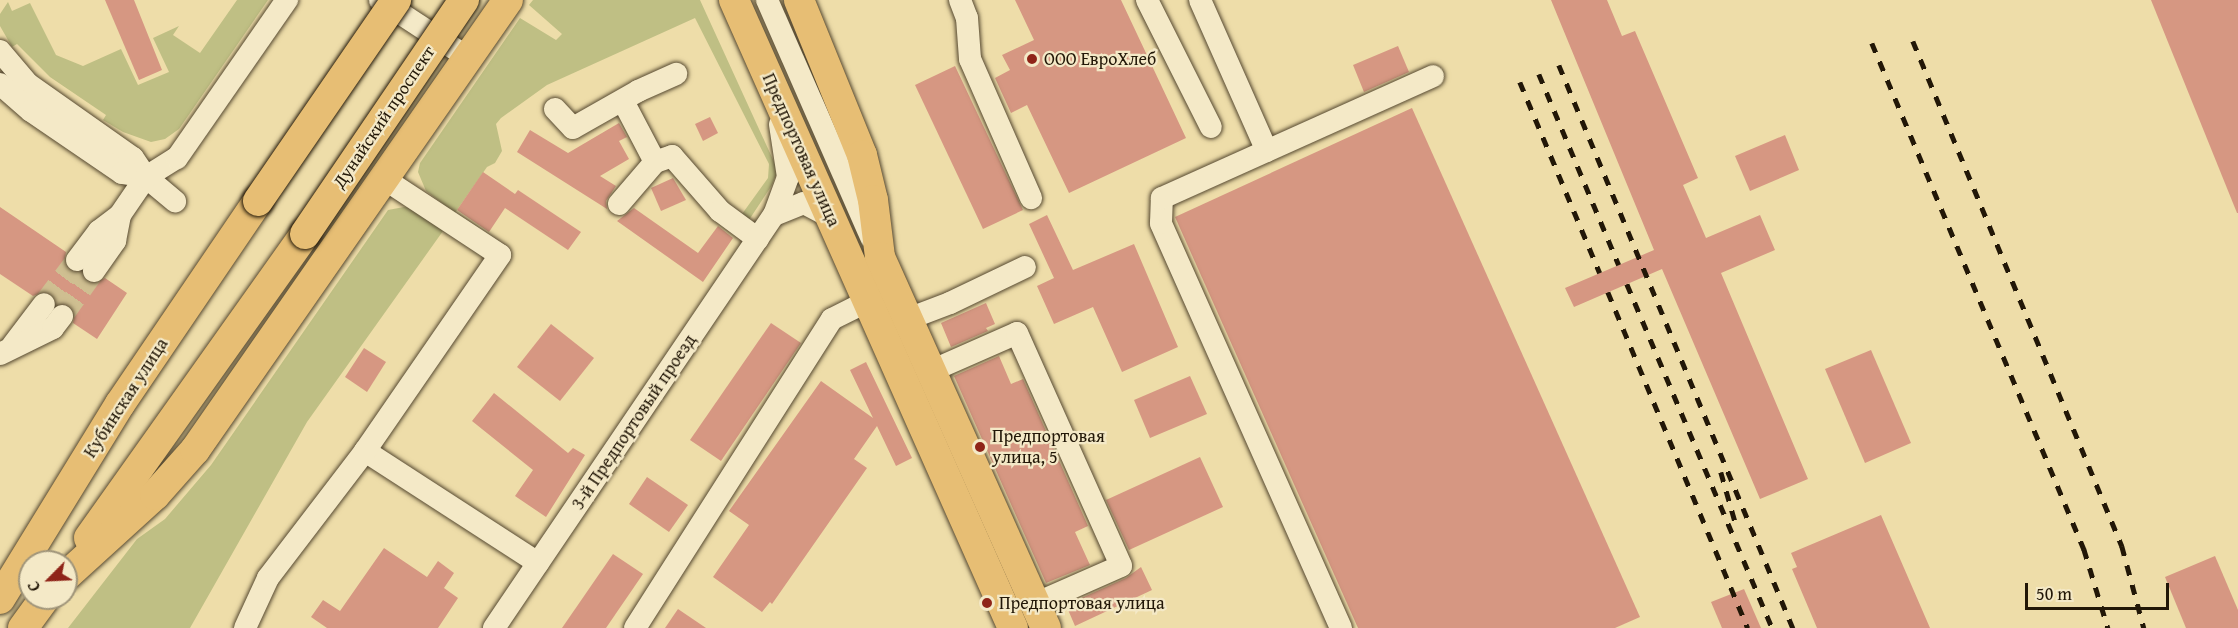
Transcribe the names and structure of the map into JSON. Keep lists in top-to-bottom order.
{
  "streets": {
    "main road": ["Дунайский проспект", "Предпортовая улица", "Кубинская улица"],
    "street": ["3-й Предпортовый проезд"]
  },
  "crossings": [
    ["Предпортовая улица", "3-й Предпортовый проезд"]
  ],
  "places": ["ООО ЕвроХлеб", "Предпортовая улица, 5", "Предпортовая улица"],
  "scale_bar": "50 m",
  "north": "bottom left"
}
